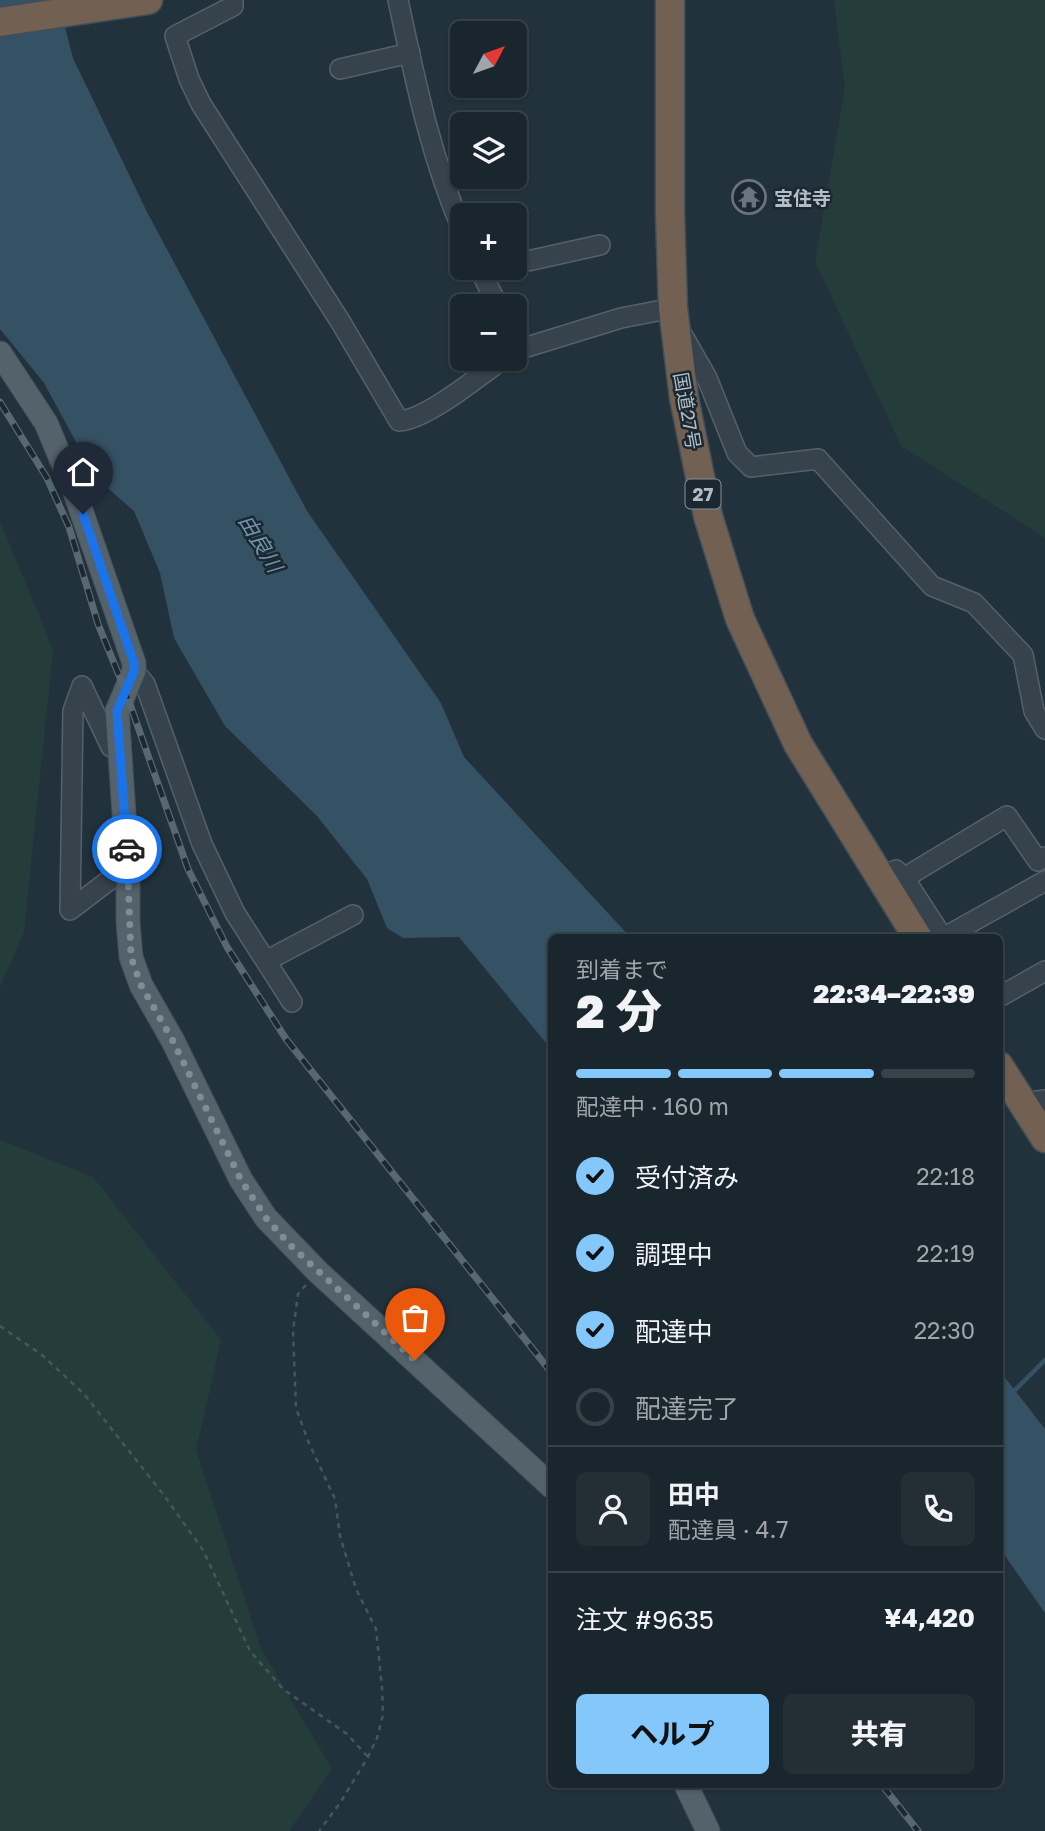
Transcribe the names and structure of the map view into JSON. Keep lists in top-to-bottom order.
{
  "streets": {
    "highway": ["国道27号", "27"]
  },
  "water": ["由良川"],
  "places": {
    "temple": ["宝住寺"]
  },
  "north": "top right",
  "page": {
    "map_buttons": ["+", "−"],
    "heading": ["2 分", "到着まで", "22:34–22:39"],
    "panel": [
      "田中",
      "配達員 · 4.7",
      "注文 #9635",
      "¥4,420"
    ],
    "bar": "配達中 · 160 m",
    "list": [
      ["受付済み", "22:18"],
      ["調理中", "22:19"],
      ["配達中", "22:30"],
      "配達完了"
    ],
    "buttons": ["ヘルプ", "共有"]
  }
}
